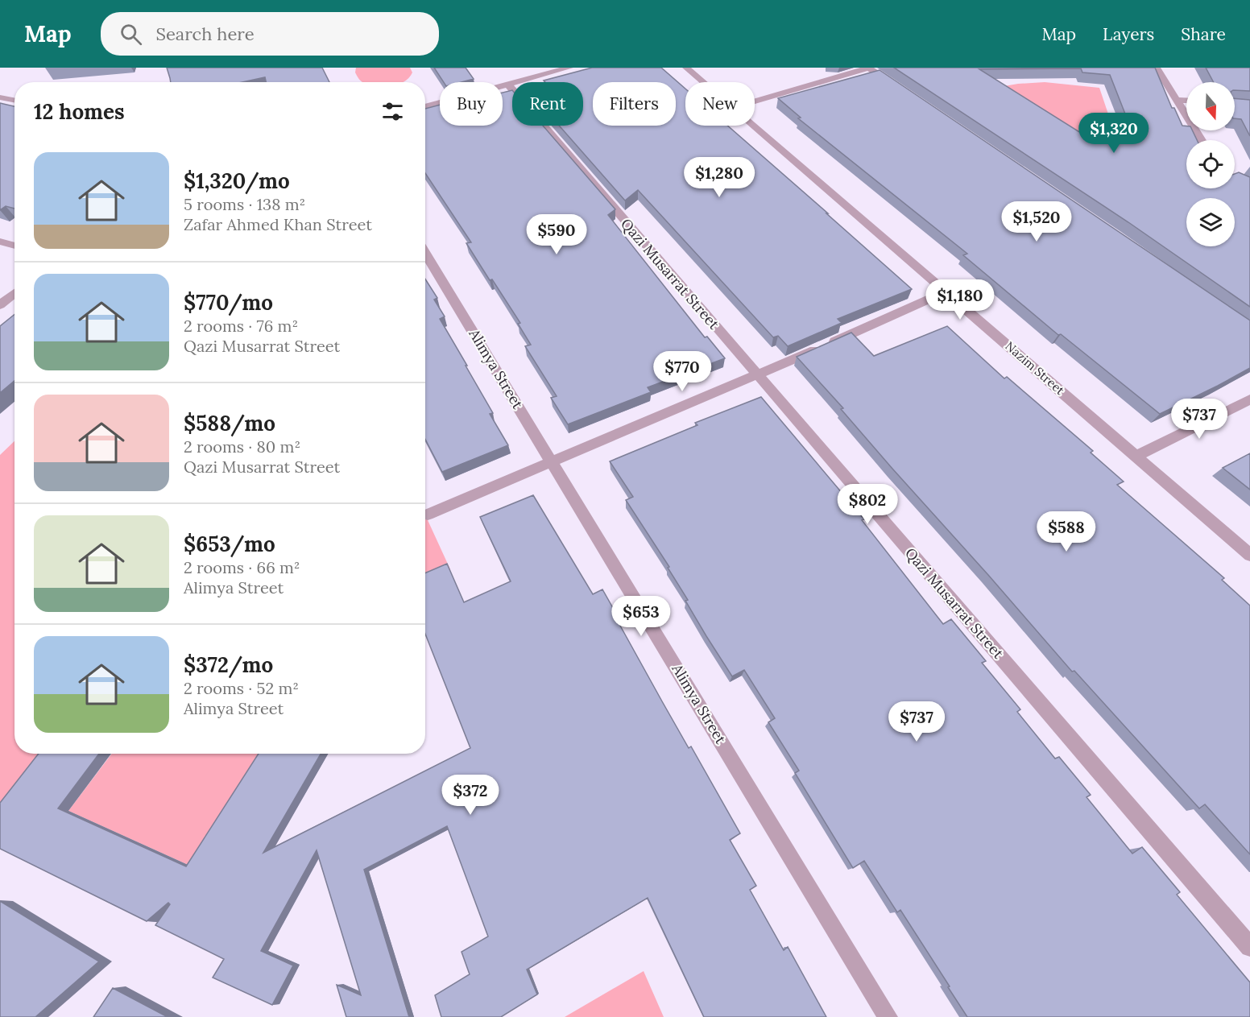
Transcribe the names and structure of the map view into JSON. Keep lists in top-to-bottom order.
{
  "streets": {
    "street": ["Qazi Musarrat Street", "Nazim Street", "Alimya Street"]
  },
  "north": "bottom",
  "page": {
    "header": "Map",
    "search": "Search here",
    "nav": ["Map", "Layers", "Share"],
    "chip": [
      "Buy",
      "Rent",
      "Filters",
      "New"
    ],
    "heading": "12 homes",
    "price": [
      "$1,320",
      "$1,280",
      "$1,520",
      "$590",
      "$1,180",
      "$770",
      "$737",
      "$802",
      "$588",
      "$653",
      "$737",
      "$372"
    ],
    "list": [
      {
        "name": "$1,320/mo",
        "note": "5 rooms · 138 m² · Zafar Ahmed Khan Street"
      },
      {
        "name": "$770/mo",
        "note": "2 rooms · 76 m² · Qazi Musarrat Street"
      },
      {
        "name": "$588/mo",
        "note": "2 rooms · 80 m² · Qazi Musarrat Street"
      },
      {
        "name": "$653/mo",
        "note": "2 rooms · 66 m² · Alimya Street"
      },
      {
        "name": "$372/mo",
        "note": "2 rooms · 52 m² · Alimya Street"
      }
    ]
  }
}
